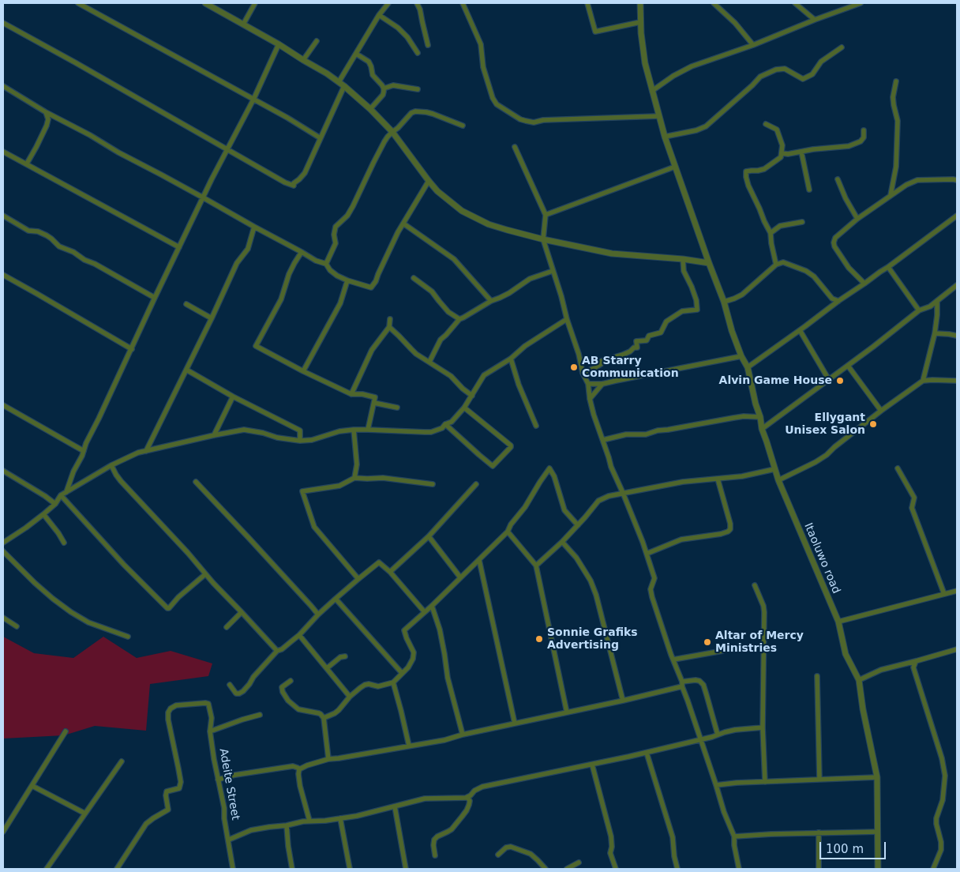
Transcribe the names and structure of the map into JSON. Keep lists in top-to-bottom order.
{
  "streets": {
    "street": ["Itaoluwo road", "Adeite Street"]
  },
  "places": [
    "AB Starry Communication",
    "Alvin Game House",
    "Ellygant Unisex Salon",
    "Sonnie Grafiks Advertising",
    "Altar of Mercy Ministries"
  ],
  "scale_bar": "100 m"
}
